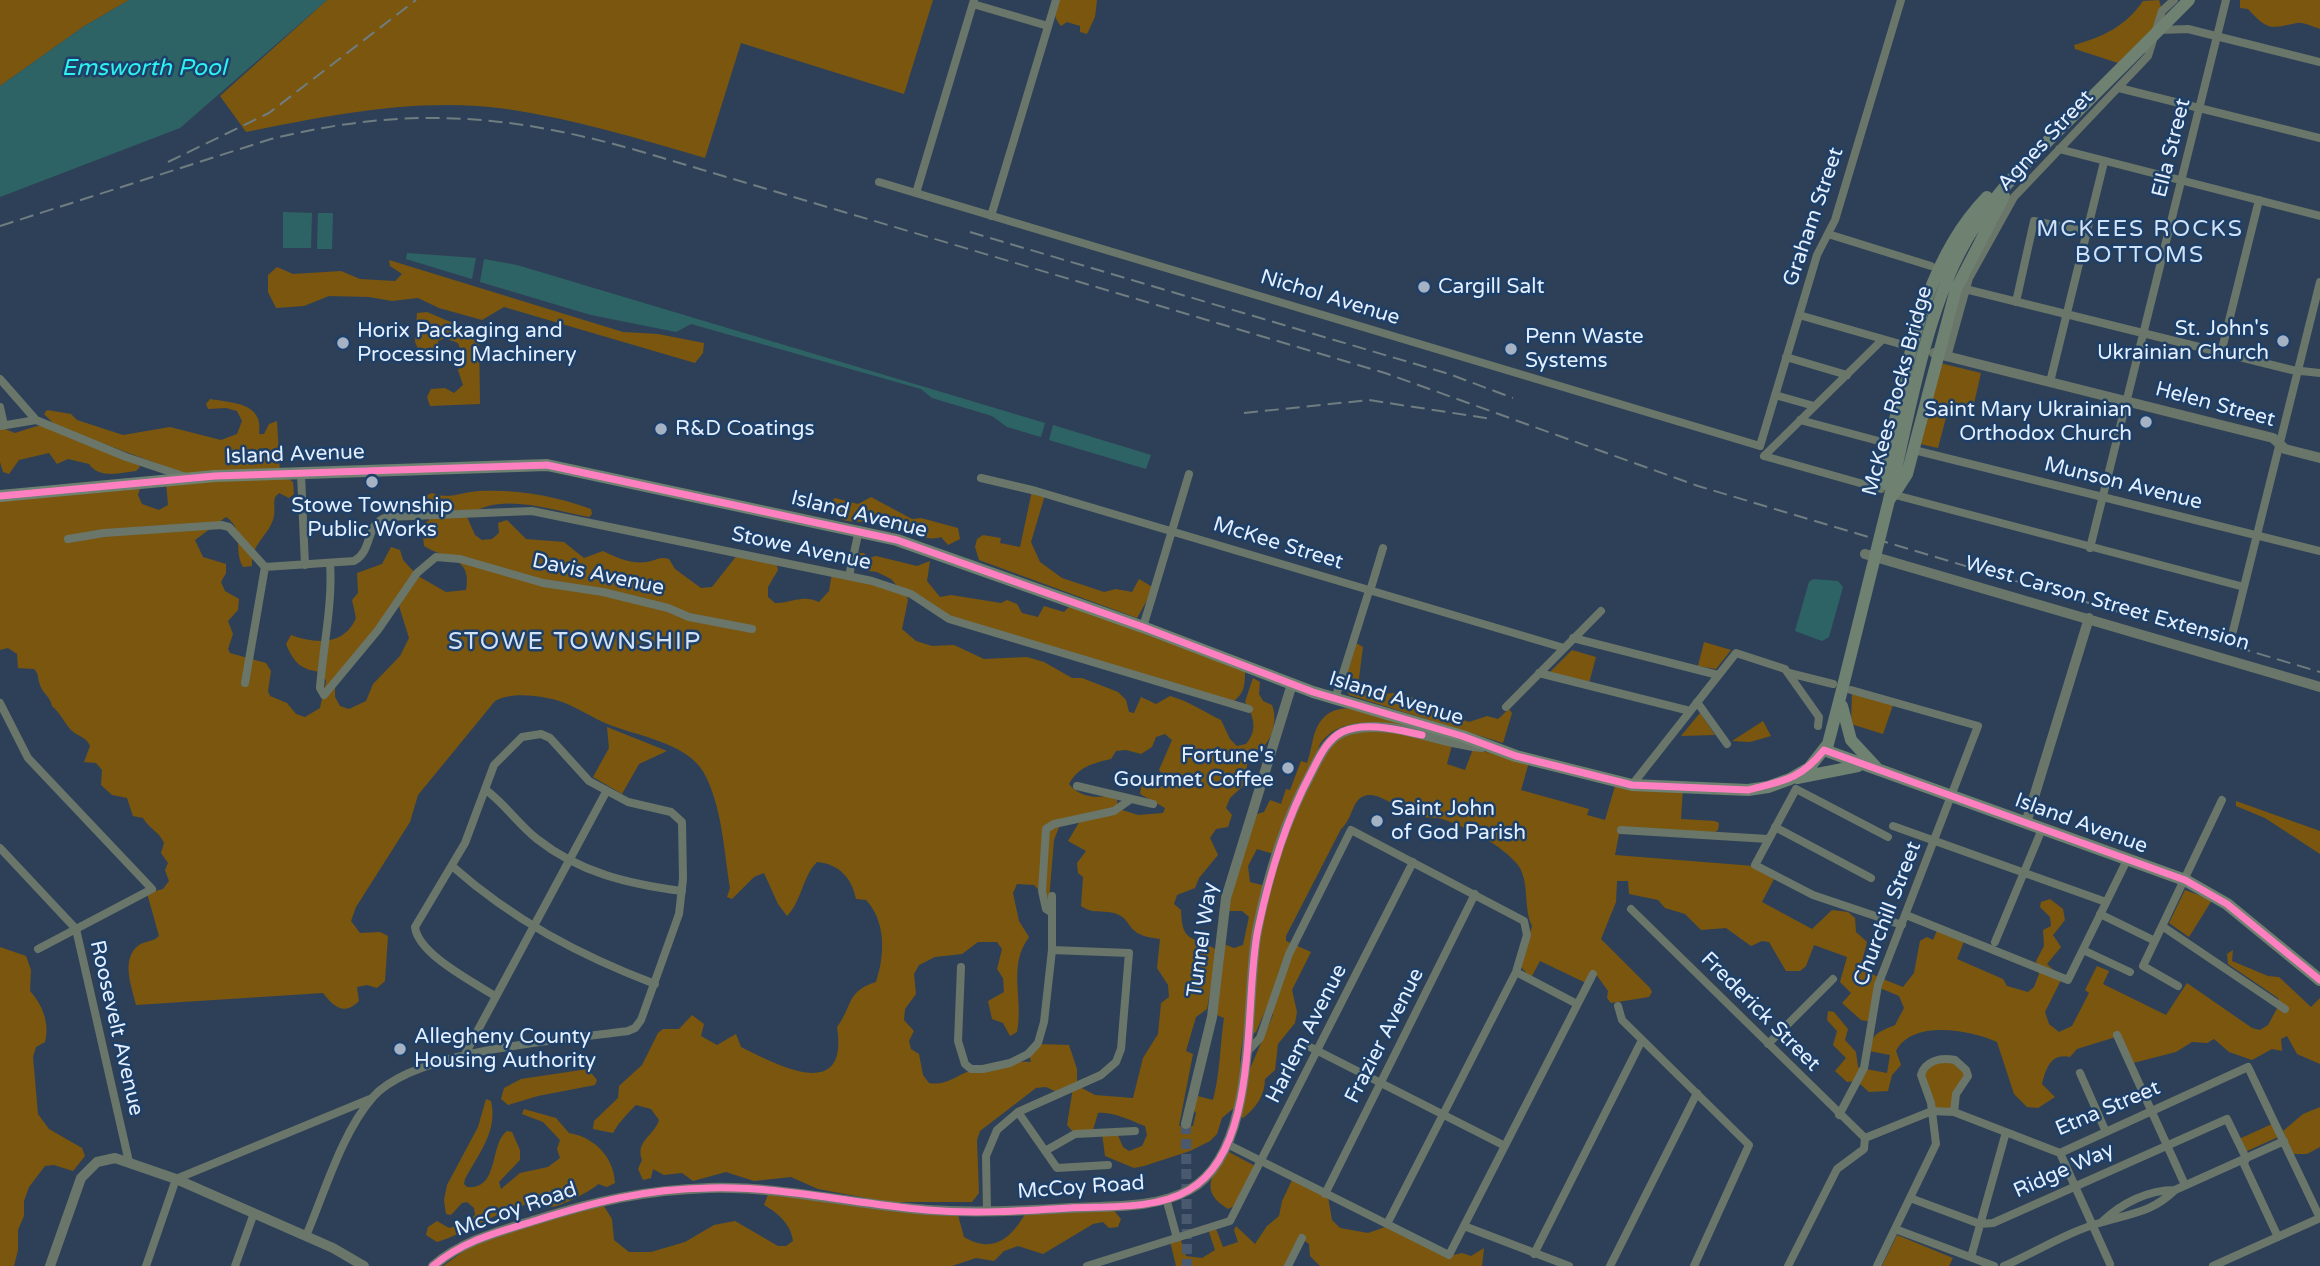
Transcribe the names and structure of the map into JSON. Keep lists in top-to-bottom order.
{
  "streets": {
    "main road": ["McKees Rocks Bridge", "Island Avenue"],
    "street": [
      "Agnes Street",
      "Ella Street",
      "Graham Street",
      "Nichol Avenue",
      "Helen Street",
      "Munson Avenue",
      "McKee Street",
      "Stowe Avenue",
      "Davis Avenue",
      "West Carson Street Extension",
      "Churchill Street",
      "Tunnel Way",
      "Frederick Street",
      "Roosevelt Avenue",
      "Harlem Avenue",
      "Frazier Avenue",
      "Etna Street",
      "Ridge Way",
      "McCoy Road"
    ]
  },
  "crossings": [
    ["Agnes Street", "Helen Street"],
    ["Ella Street", "Helen Street"],
    ["Ella Street", "Munson Avenue"],
    ["Graham Street", "Nichol Avenue"],
    ["McKees Rocks Bridge", "Island Avenue"],
    ["McKees Rocks Bridge", "Churchill Street"],
    ["Island Avenue", "Churchill Street"],
    ["Island Avenue", "Tunnel Way"],
    ["Island Avenue", "McCoy Road"],
    ["Stowe Avenue", "Davis Avenue"],
    ["Churchill Street", "Frederick Street"],
    ["Frederick Street", "Etna Street"]
  ],
  "districts": ["MCKEES ROCKS BOTTOMS", "STOWE TOWNSHIP"],
  "water": ["Emsworth Pool"],
  "places": [
    "Cargill Salt",
    "St. John's Ukrainian Church",
    "Horix Packaging and Processing Machinery",
    "Penn Waste Systems",
    "Saint Mary Ukrainian Orthodox Church",
    "R&D Coatings",
    "Stowe Township Public Works",
    "Fortune's Gourmet Coffee",
    "Saint John of God Parish",
    "Allegheny County Housing Authority"
  ]
}
